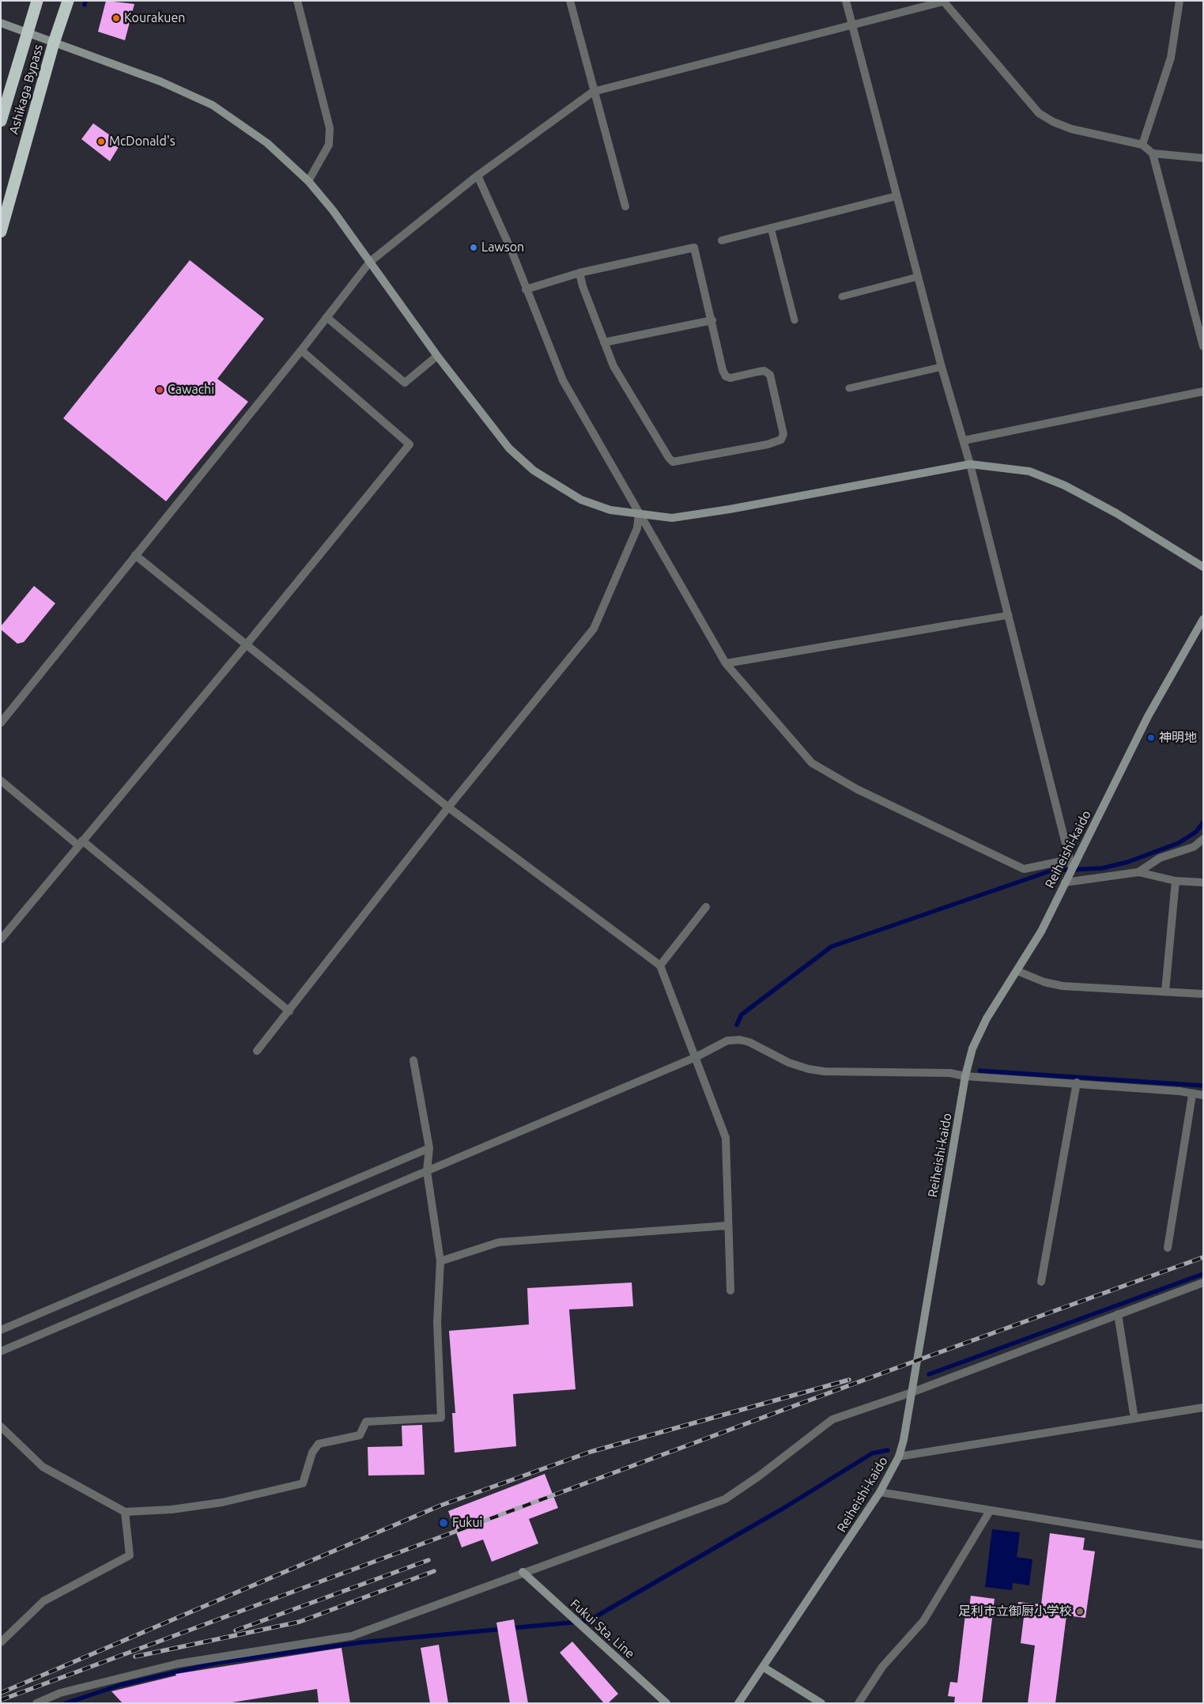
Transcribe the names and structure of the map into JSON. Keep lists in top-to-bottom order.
{
  "streets": {
    "highway": ["Ashikaga Bypass"],
    "main road": ["Reiheishi-kaido", "Fukui Sta. Line"]
  },
  "places": [
    "Kourakuen",
    "McDonald's",
    "Lawson",
    "Cawachi",
    "神明地",
    "Fukui",
    "足利市立御厨小学校"
  ]
}
